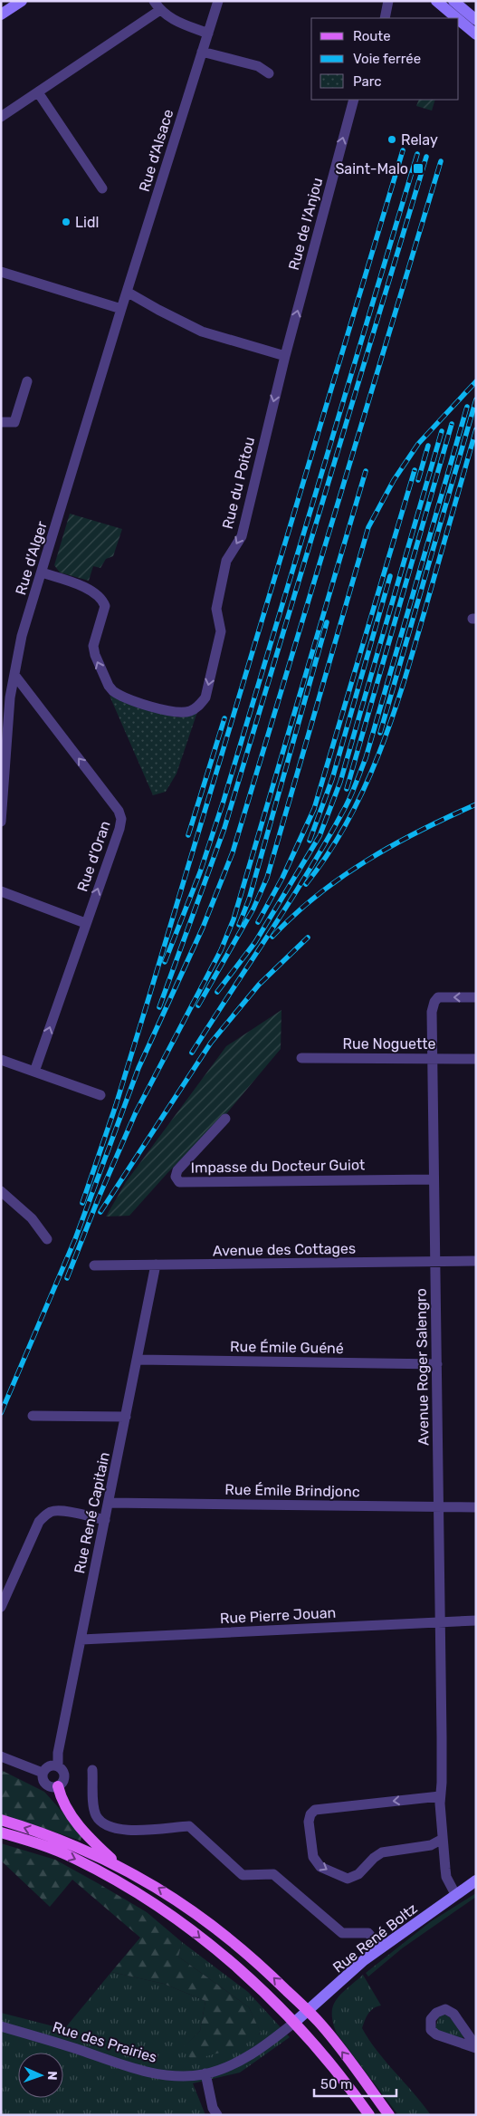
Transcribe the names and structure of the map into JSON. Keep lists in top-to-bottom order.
{
  "streets": {
    "main road": ["Rue René Boltz"],
    "street": [
      "Rue d'Alsace",
      "Rue de l'Anjou",
      "Rue du Poitou",
      "Rue d'Alger",
      "Rue d'Oran",
      "Rue Noguette",
      "Impasse du Docteur Guiot",
      "Avenue des Cottages",
      "Rue Émile Guéné",
      "Avenue Roger Salengro",
      "Rue Émile Brindjonc",
      "Rue René Capitain",
      "Rue Pierre Jouan",
      "Rue des Prairies"
    ]
  },
  "crossings": [
    ["Rue d'Alsace", "Rue d'Alger"],
    ["Rue de l'Anjou", "Rue du Poitou"],
    ["Rue du Poitou", "Rue d'Alger"],
    ["Rue d'Alger", "Rue d'Oran"],
    ["Rue Noguette", "Avenue Roger Salengro"],
    ["Impasse du Docteur Guiot", "Avenue Roger Salengro"],
    ["Avenue des Cottages", "Avenue Roger Salengro"],
    ["Avenue des Cottages", "Rue René Capitain"],
    ["Rue Émile Guéné", "Avenue Roger Salengro"],
    ["Rue Émile Guéné", "Rue René Capitain"],
    ["Avenue Roger Salengro", "Rue Émile Brindjonc"],
    ["Avenue Roger Salengro", "Rue Pierre Jouan"],
    ["Avenue Roger Salengro", "Rue René Boltz"],
    ["Rue Émile Brindjonc", "Rue René Capitain"],
    ["Rue René Capitain", "Rue Pierre Jouan"],
    ["Rue René Boltz", "Rue des Prairies"]
  ],
  "one_way": ["Rue de l'Anjou", "Rue d'Oran"],
  "places": {
    "other": ["Relay", "Lidl"],
    "transit": ["Saint-Malo"]
  },
  "legend": ["Route", "Voie ferrée", "Parc"],
  "scale_bar": "50 m",
  "north": "right"
}
